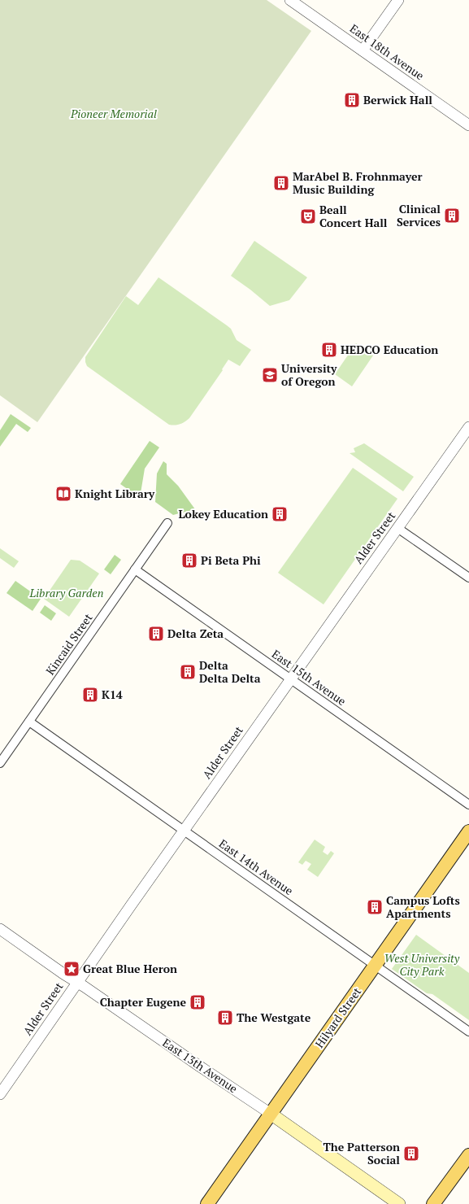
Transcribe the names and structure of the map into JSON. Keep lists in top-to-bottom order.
{
  "streets": {
    "main road": ["Hilyard Street", "East 13th Avenue"],
    "street": [
      "East 18th Avenue",
      "Alder Street",
      "Kincaid Street",
      "East 15th Avenue",
      "East 14th Avenue"
    ]
  },
  "crossings": [
    ["Alder Street", "East 15th Avenue"],
    ["Alder Street", "East 14th Avenue"],
    ["Alder Street", "East 13th Avenue"],
    ["Kincaid Street", "East 15th Avenue"],
    ["Kincaid Street", "East 14th Avenue"],
    ["East 14th Avenue", "Hilyard Street"],
    ["Hilyard Street", "East 13th Avenue"]
  ],
  "parks": ["Pioneer Memorial", "Library Garden", "West University City Park"],
  "places": {
    "building": [
      "Berwick Hall",
      "MarAbel B. Frohnmayer Music Building",
      "Clinical Services",
      "HEDCO Education",
      "Lokey Education",
      "Pi Beta Phi",
      "Delta Zeta",
      "Delta Delta Delta",
      "K14",
      "Campus Lofts Apartments",
      "Chapter Eugene",
      "The Westgate",
      "The Patterson Social"
    ],
    "theatre": ["Beall Concert Hall"],
    "school or university": ["University of Oregon"],
    "library": ["Knight Library"],
    "place": ["Great Blue Heron"]
  }
}
